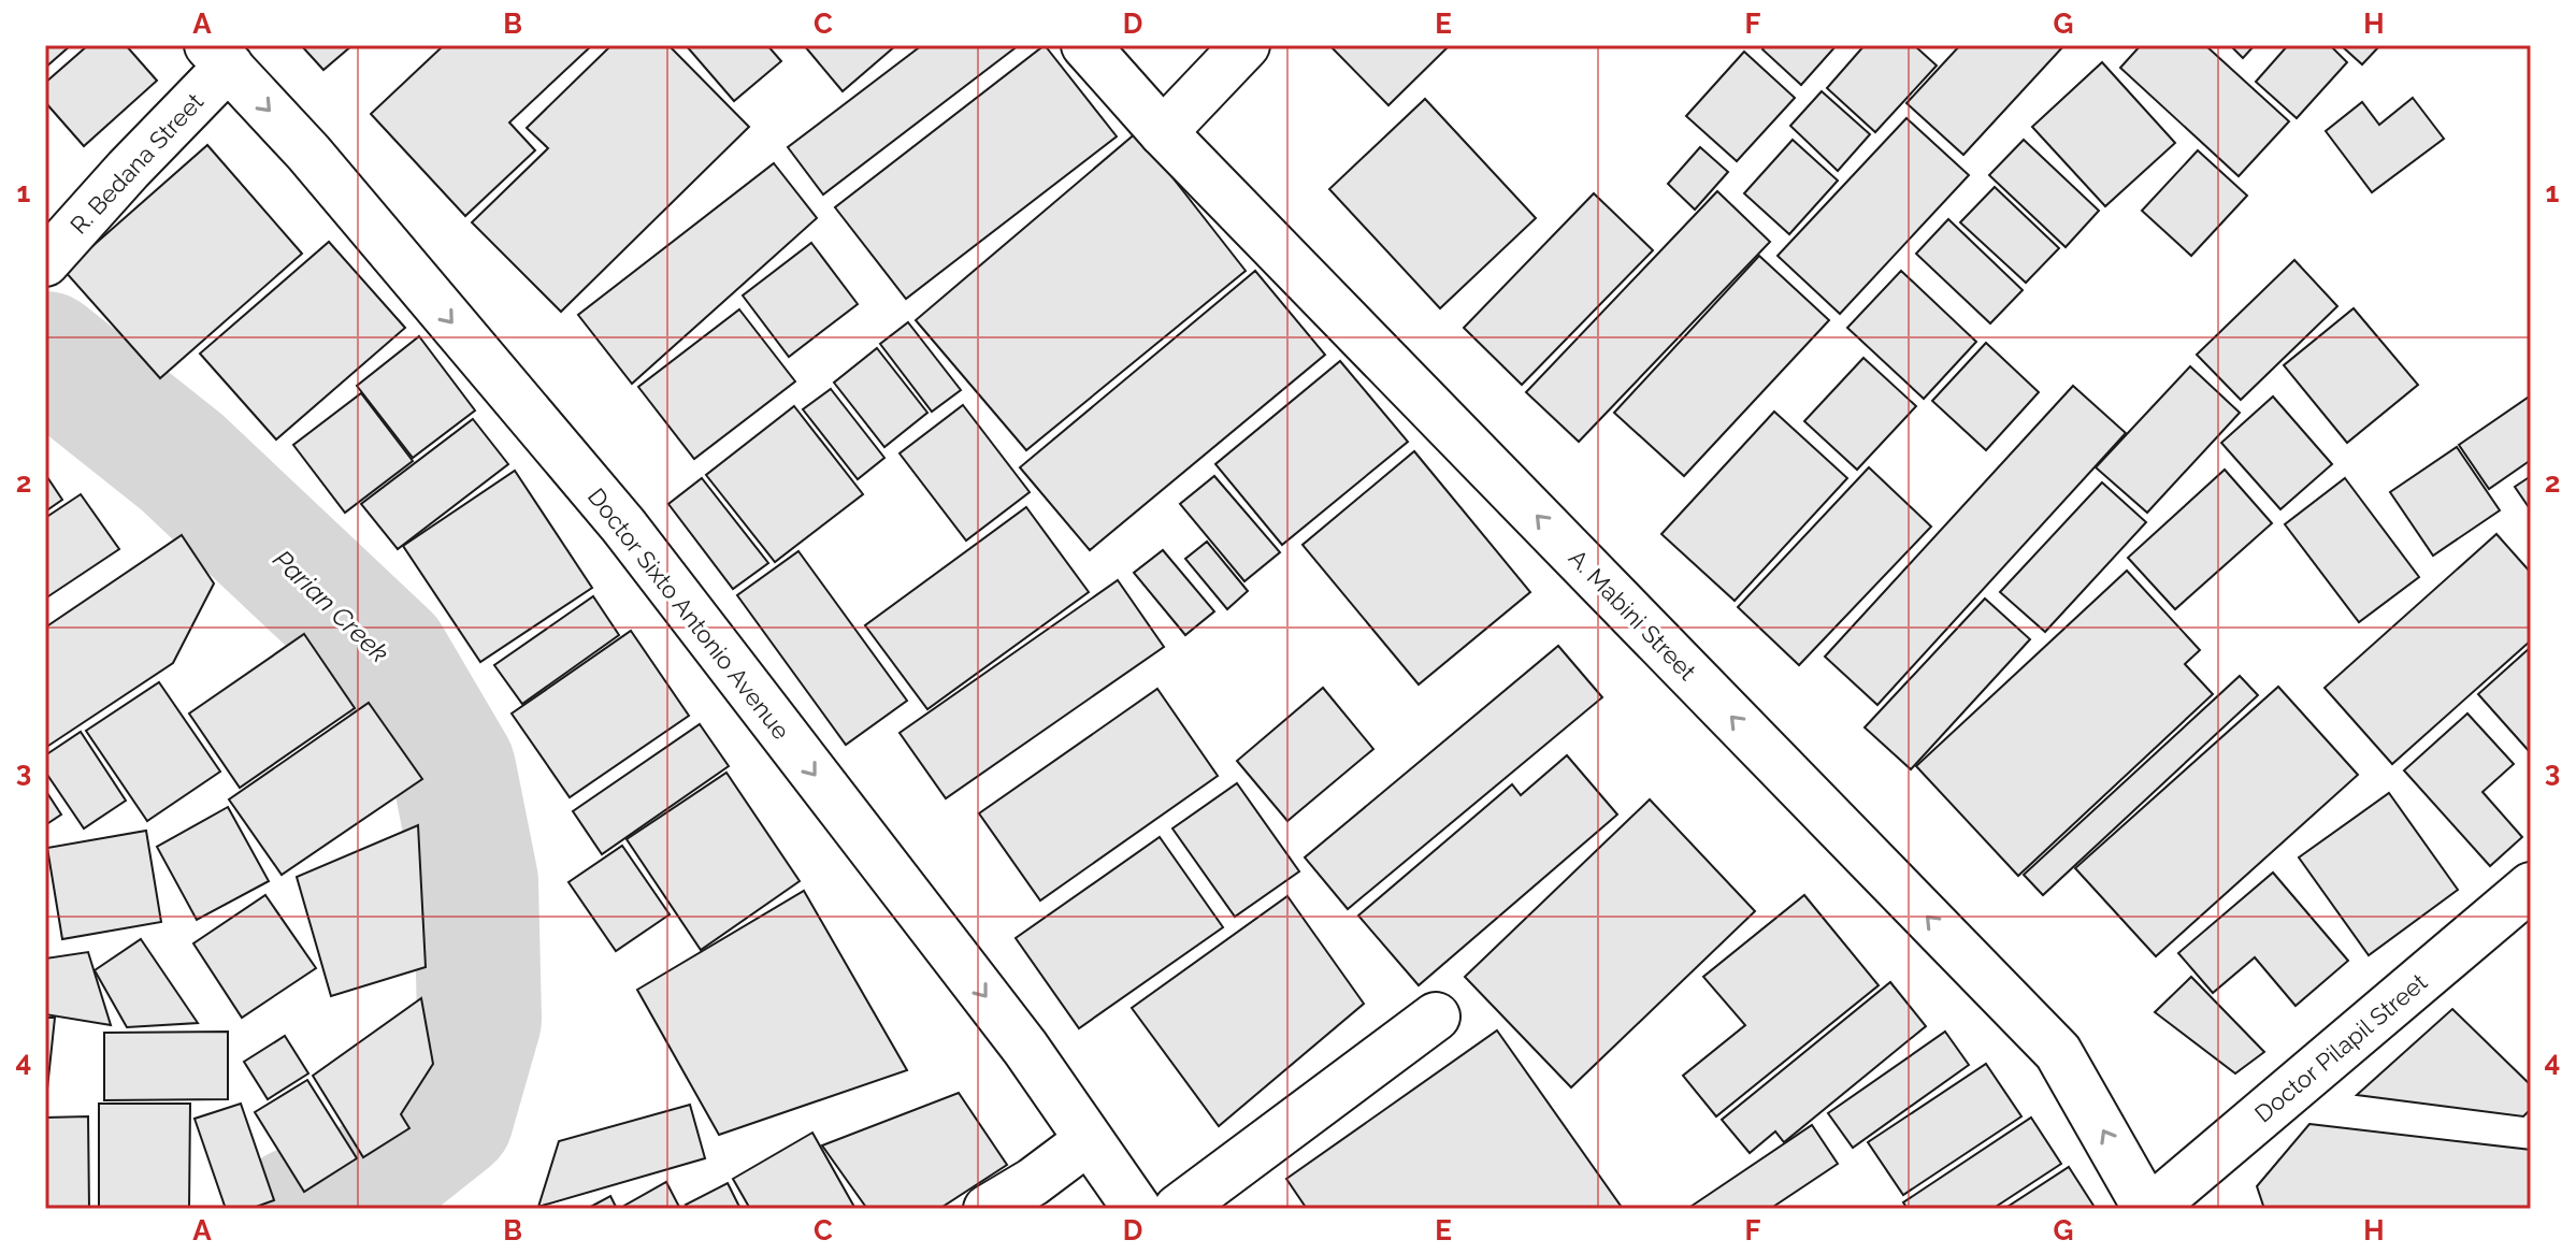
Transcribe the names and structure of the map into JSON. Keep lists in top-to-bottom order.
{
  "streets": {
    "main road": [
      "R. Bedana Street",
      "Doctor Sixto Antonio Avenue",
      "A. Mabini Street",
      "Doctor Pilapil Street"
    ]
  },
  "crossings": [
    ["R. Bedana Street", "Doctor Sixto Antonio Avenue"],
    ["A. Mabini Street", "Doctor Pilapil Street"]
  ],
  "one_way": ["Doctor Sixto Antonio Avenue", "A. Mabini Street"],
  "water": ["Parian Creek"],
  "grid": {
    "columns": [
      "A",
      "B",
      "C",
      "D",
      "E",
      "F",
      "G",
      "H"
    ],
    "rows": [
      "1",
      "2",
      "3",
      "4"
    ]
  }
}
